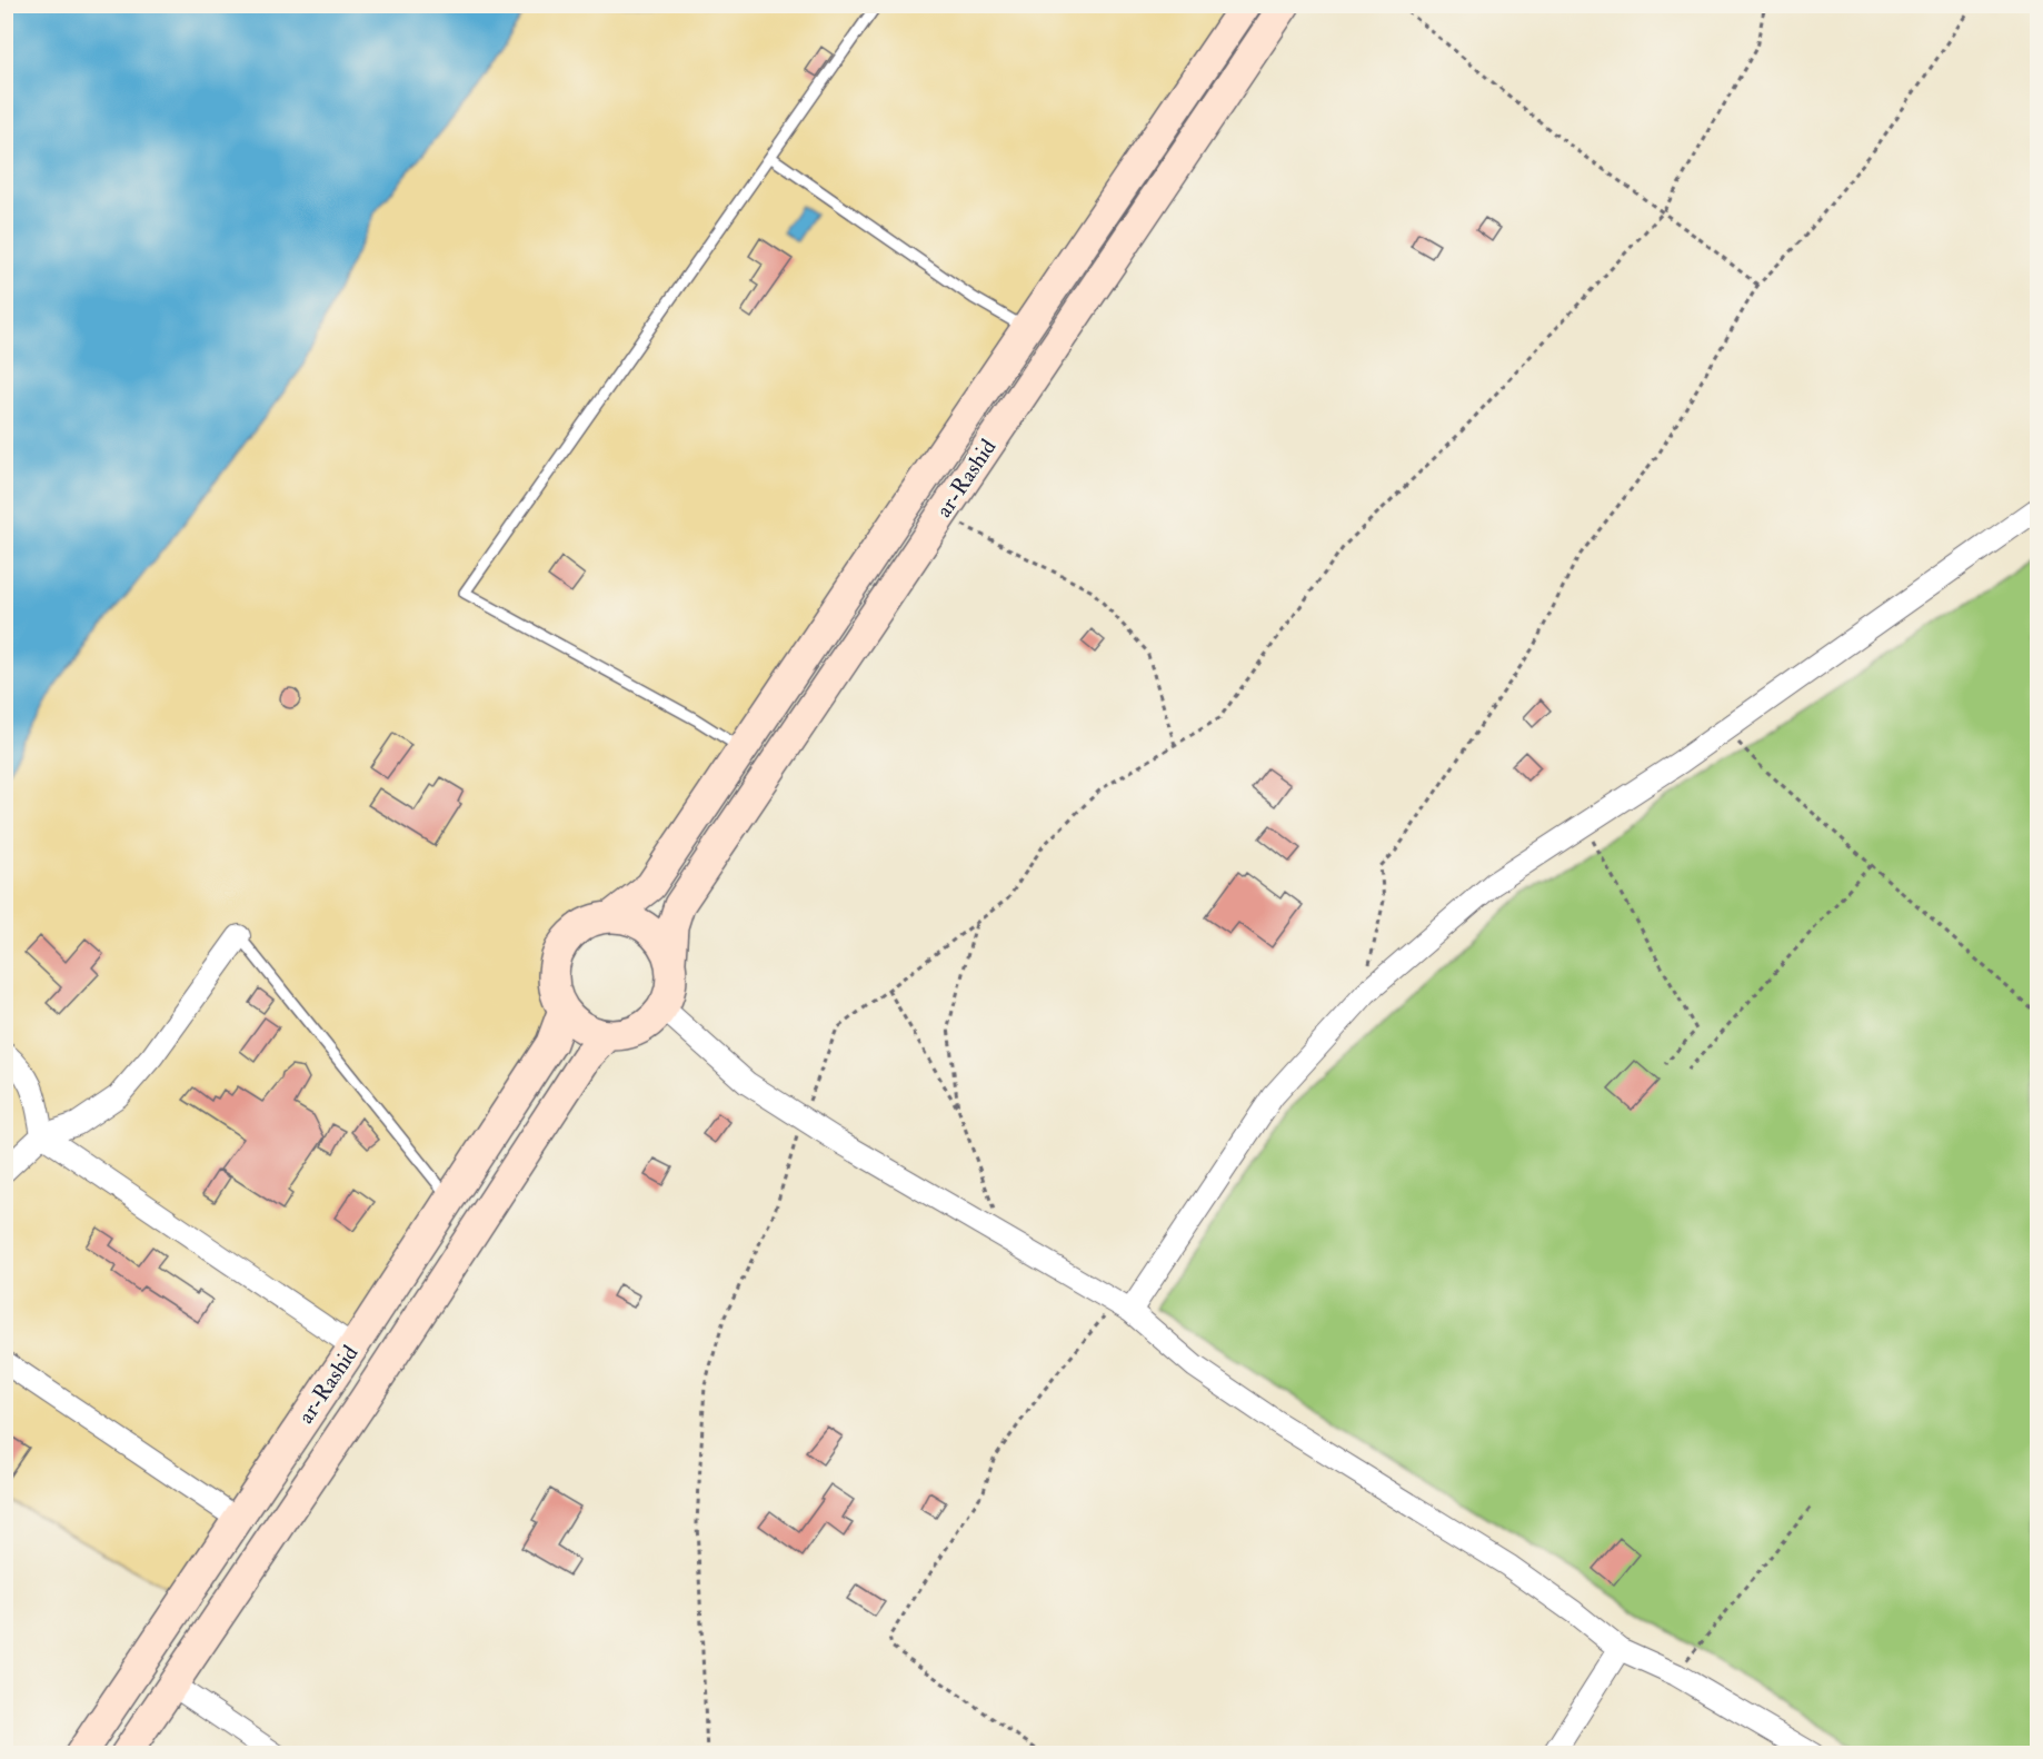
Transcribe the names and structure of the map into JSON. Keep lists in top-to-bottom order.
{
  "streets": {
    "street": ["ar-Rashid"]
  }
}
